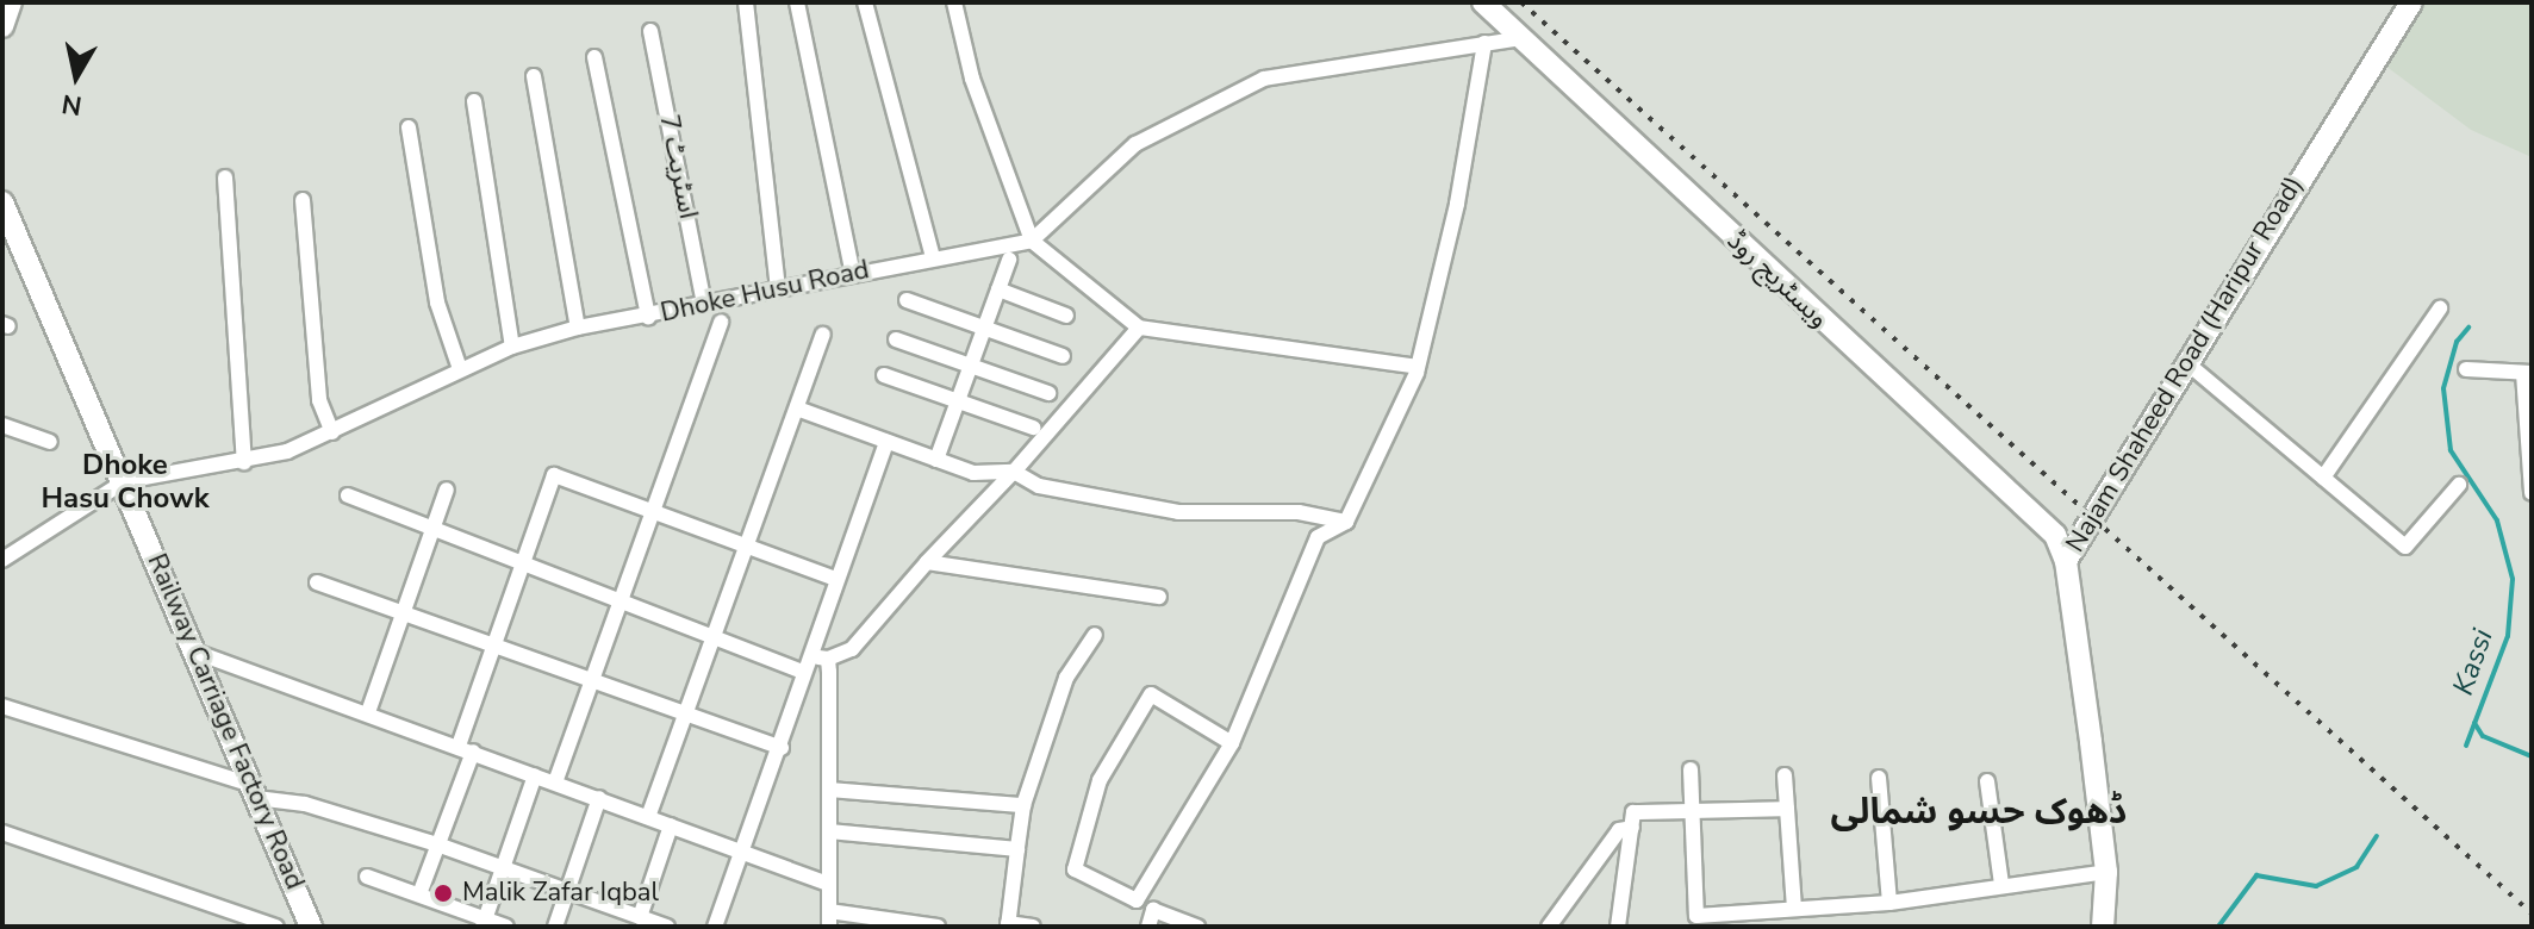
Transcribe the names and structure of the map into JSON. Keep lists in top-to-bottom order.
{
  "streets": {
    "main road": ["ویسٹریج روڈ", "Najam Shaheed Road (Haripur Road)", "Railway Carriage Factory Road"],
    "street": ["اسٹریٹ 7", "Dhoke Husu Road"]
  },
  "crossings": [
    ["اسٹریٹ 7", "Dhoke Husu Road"],
    ["ویسٹریج روڈ", "Najam Shaheed Road (Haripur Road)"],
    ["Dhoke Husu Road", "Railway Carriage Factory Road"]
  ],
  "districts": ["Dhoke Hasu Chowk", "ڈھوک حسو شمالی"],
  "water": ["Kassi"],
  "places": ["Malik Zafar Iqbal"],
  "north": "bottom"
}
